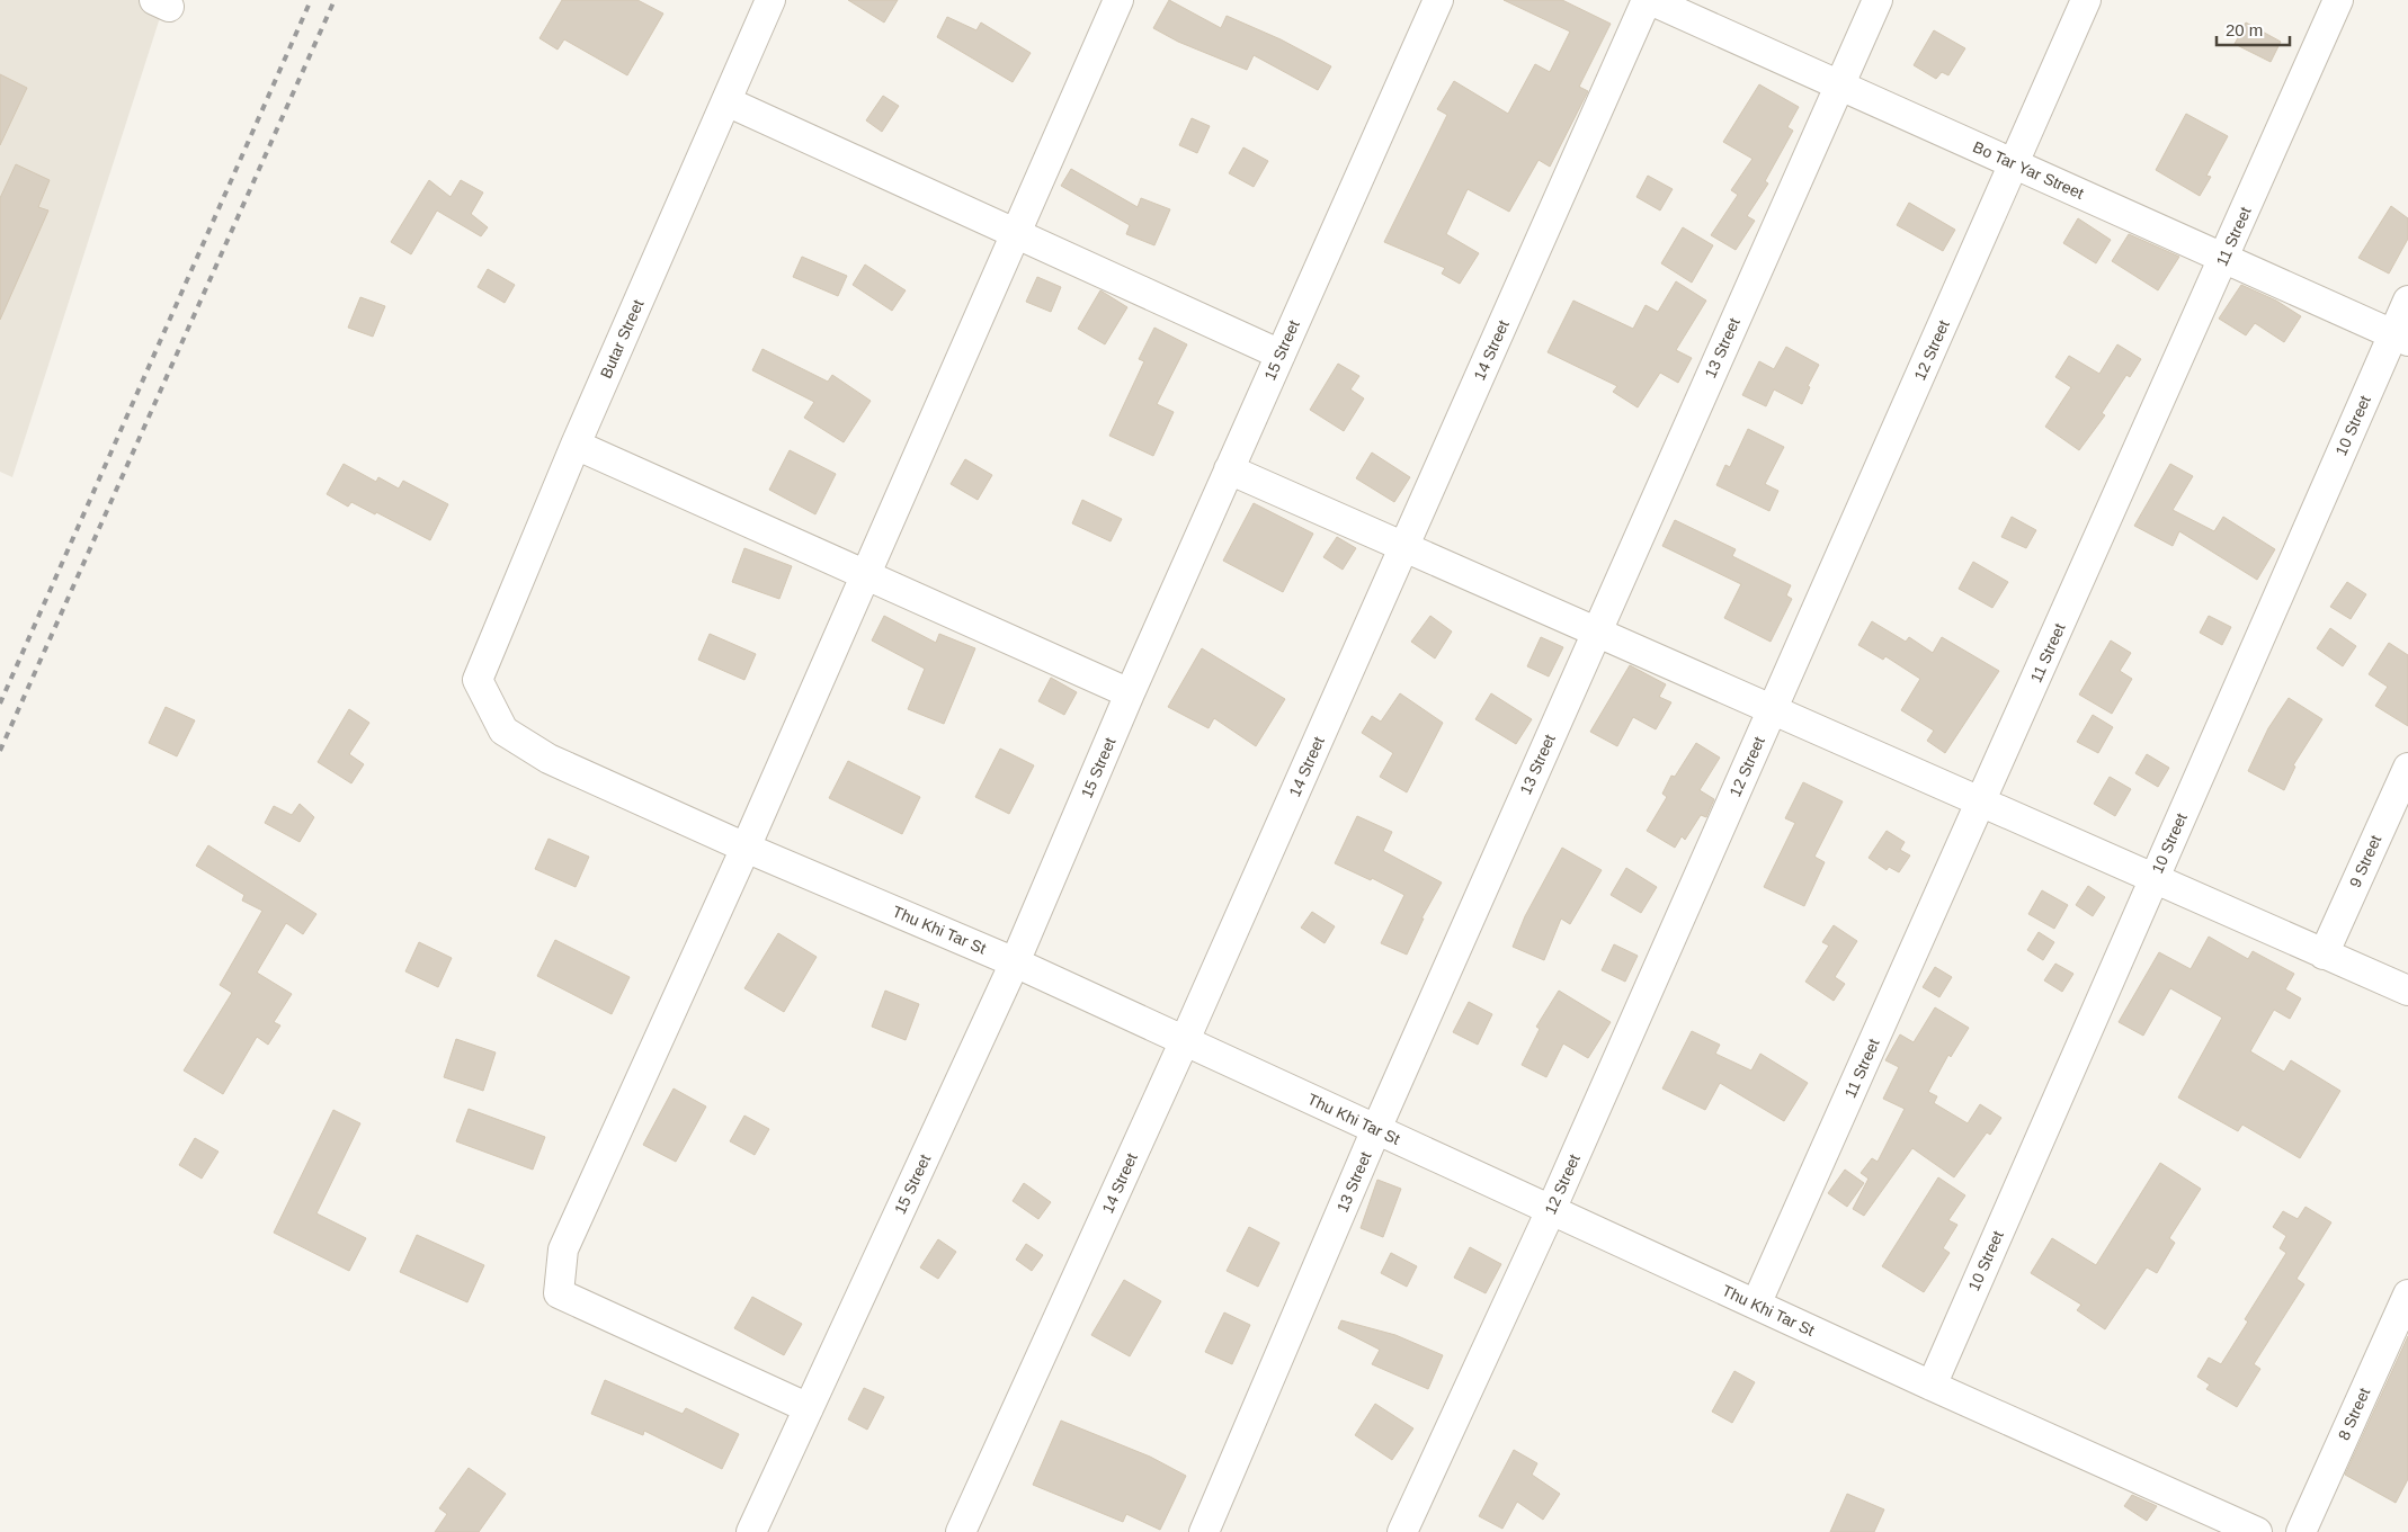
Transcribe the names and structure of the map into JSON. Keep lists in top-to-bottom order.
{
  "streets": {
    "street": [
      "Bo Tar Yar Street",
      "11 Street",
      "Butar Street",
      "13 Street",
      "15 Street",
      "14 Street",
      "12 Street",
      "10 Street",
      "9 Street",
      "Thu Khi Tar St",
      "8 Street"
    ]
  },
  "crossings": [
    ["Bo Tar Yar Street", "11 Street"],
    ["Bo Tar Yar Street", "13 Street"],
    ["Bo Tar Yar Street", "14 Street"],
    ["Bo Tar Yar Street", "12 Street"],
    ["Bo Tar Yar Street", "10 Street"],
    ["11 Street", "Thu Khi Tar St"],
    ["Butar Street", "Thu Khi Tar St"],
    ["13 Street", "Thu Khi Tar St"],
    ["15 Street", "Thu Khi Tar St"],
    ["14 Street", "Thu Khi Tar St"],
    ["12 Street", "Thu Khi Tar St"],
    ["10 Street", "Thu Khi Tar St"]
  ],
  "scale_bar": "20 m"
}
